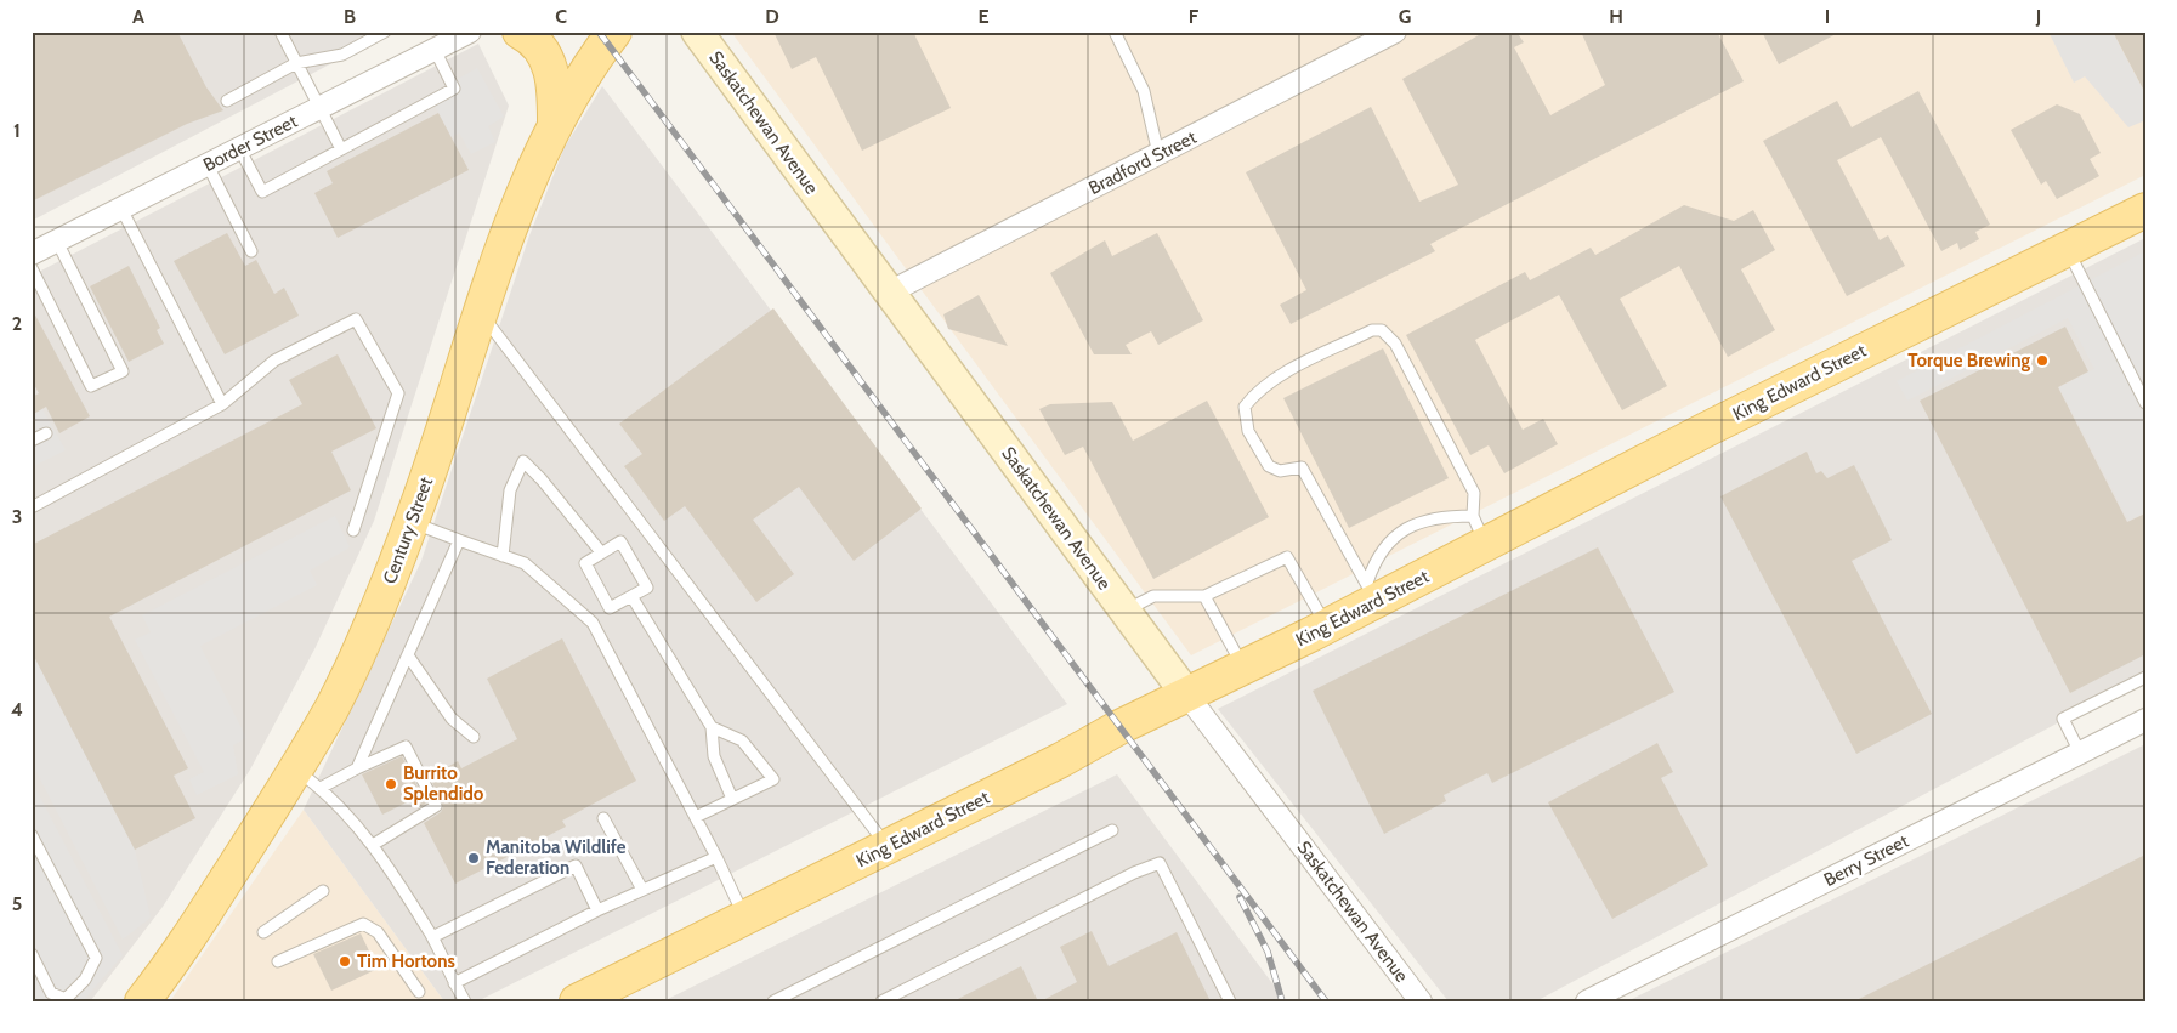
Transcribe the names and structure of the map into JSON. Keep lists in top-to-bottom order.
{
  "streets": {
    "main road": ["King Edward Street", "Century Street"],
    "street": [
      "Saskatchewan Avenue",
      "Border Street",
      "Bradford Street",
      "Berry Street"
    ]
  },
  "crossings": [
    ["Saskatchewan Avenue", "Bradford Street"],
    ["Saskatchewan Avenue", "King Edward Street"]
  ],
  "places": [
    "Torque Brewing",
    "Burrito Splendido",
    "Manitoba Wildlife Federation",
    "Tim Hortons"
  ],
  "grid": {
    "columns": [
      "A",
      "B",
      "C",
      "D",
      "E",
      "F",
      "G",
      "H",
      "I",
      "J"
    ],
    "rows": [
      "1",
      "2",
      "3",
      "4",
      "5"
    ]
  }
}
